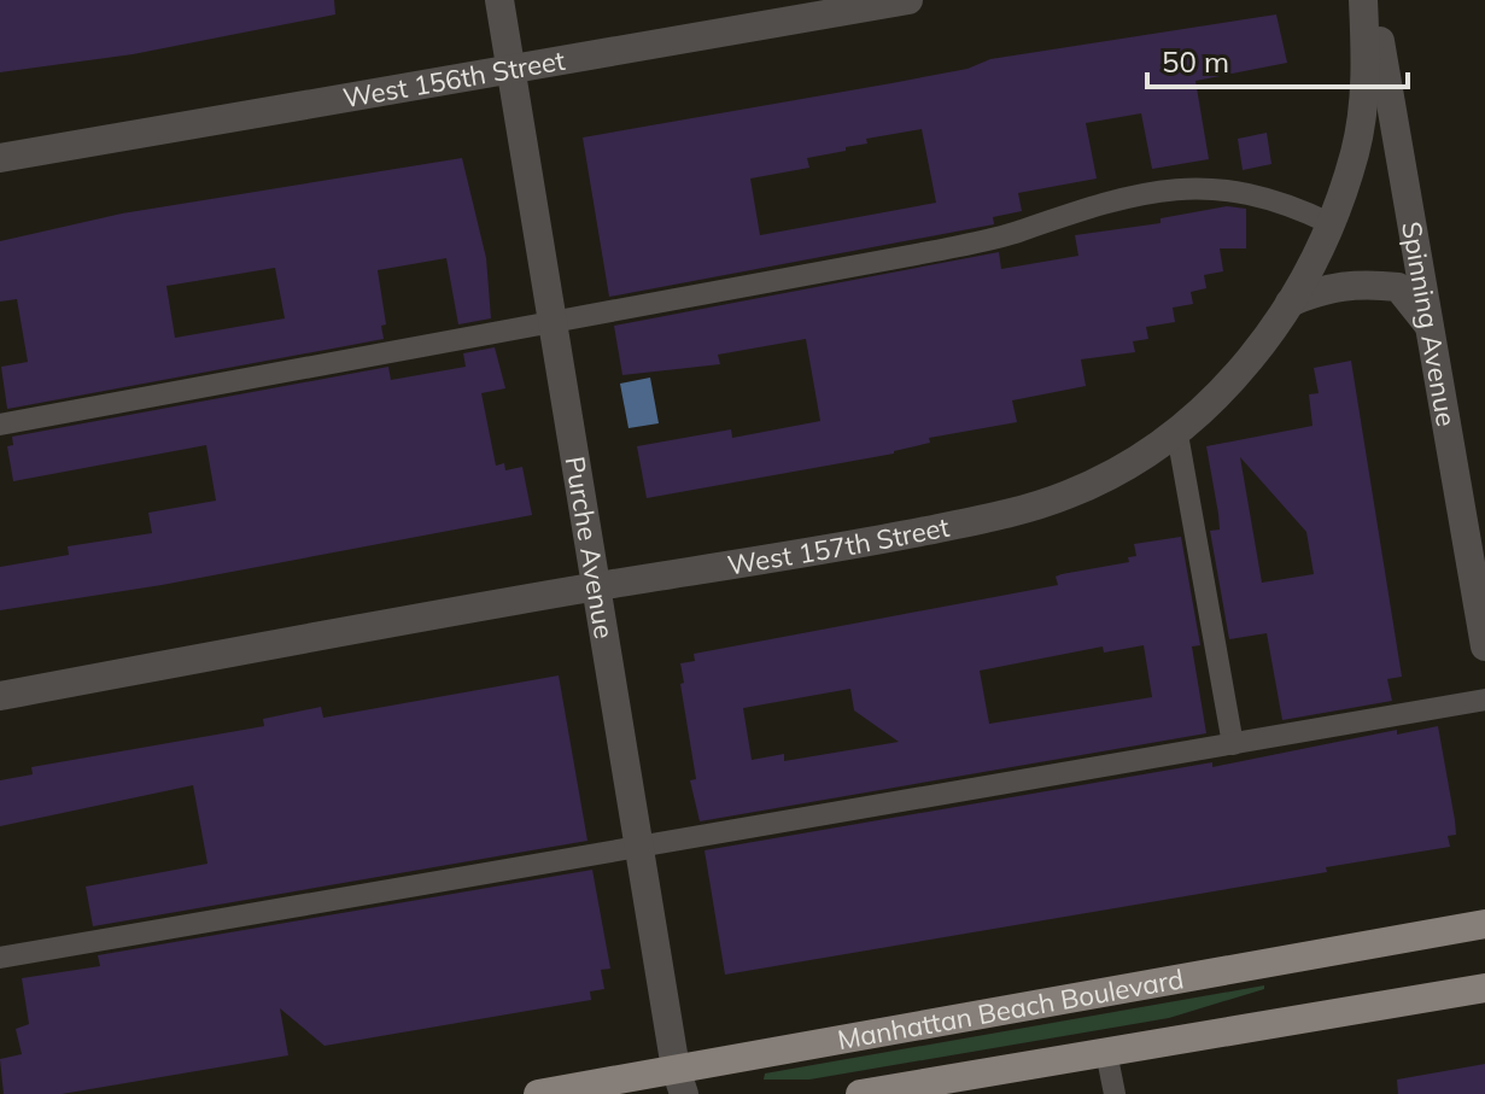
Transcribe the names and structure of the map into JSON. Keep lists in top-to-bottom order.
{
  "streets": {
    "main road": ["Manhattan Beach Boulevard"],
    "street": [
      "West 156th Street",
      "Spinning Avenue",
      "West 157th Street",
      "Purche Avenue"
    ]
  },
  "crossings": [
    ["West 156th Street", "Purche Avenue"],
    ["West 157th Street", "Purche Avenue"],
    ["Purche Avenue", "Manhattan Beach Boulevard"]
  ],
  "scale_bar": "50 m"
}
